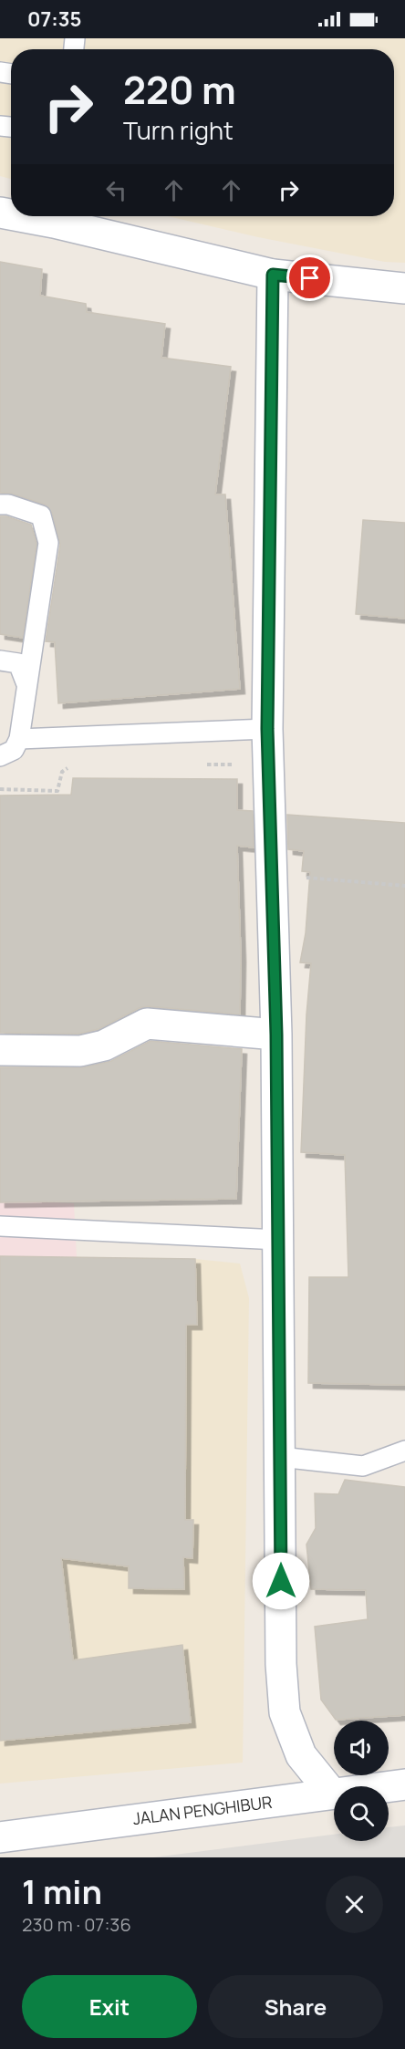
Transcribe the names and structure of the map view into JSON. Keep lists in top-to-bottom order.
{
  "streets": {
    "street": ["JALAN PENGHIBUR"]
  },
  "page": {
    "status": "07:35",
    "turn": ["220 m", "Turn right"],
    "heading": ["1 min", "230 m · 07:36"],
    "buttons": ["Exit", "Share"]
  }
}
